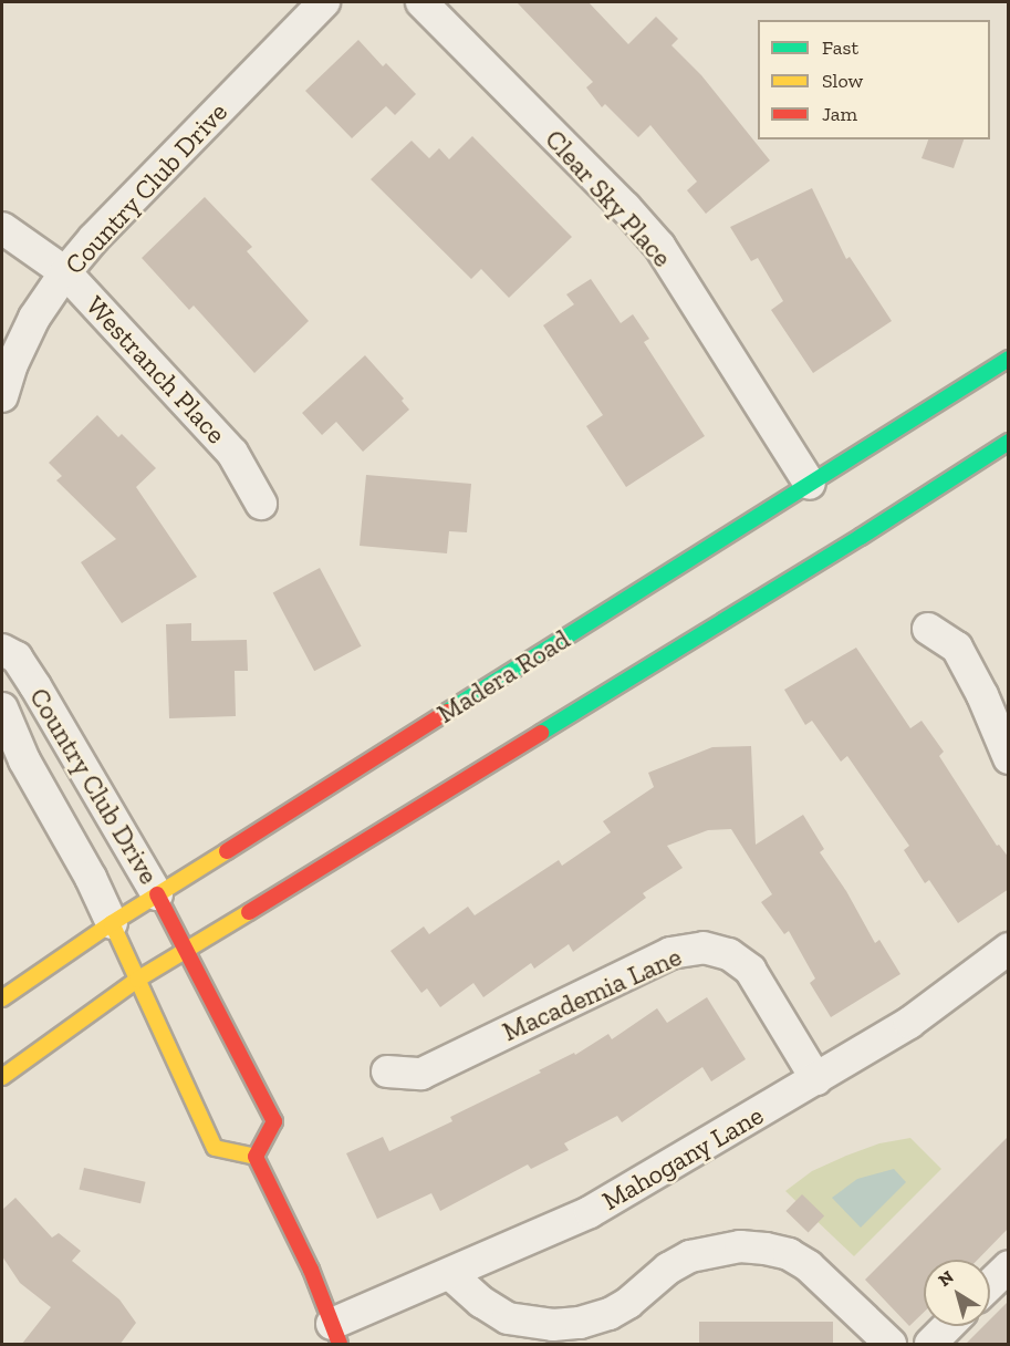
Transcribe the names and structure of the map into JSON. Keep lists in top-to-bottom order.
{
  "streets": {
    "main road": ["Madera Road"],
    "street": [
      "Country Club Drive",
      "Clear Sky Place",
      "Westranch Place",
      "Macademia Lane",
      "Mahogany Lane"
    ]
  },
  "crossings": [
    ["Country Club Drive", "Westranch Place"],
    ["Country Club Drive", "Madera Road"],
    ["Clear Sky Place", "Madera Road"],
    ["Macademia Lane", "Mahogany Lane"]
  ],
  "legend": ["Fast", "Slow", "Jam"],
  "north": "top left"
}
